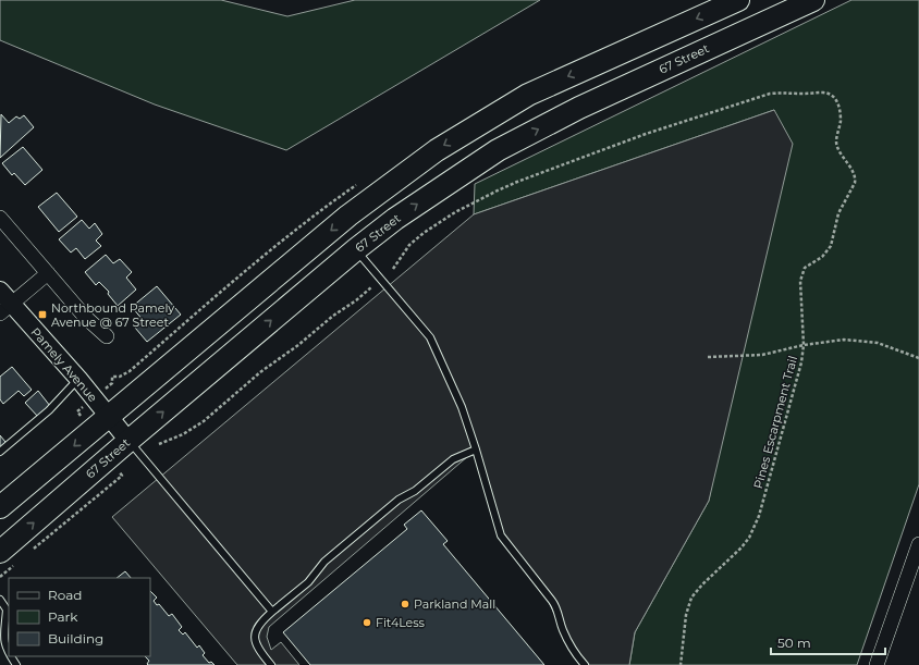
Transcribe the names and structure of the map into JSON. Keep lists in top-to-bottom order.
{
  "streets": {
    "main road": ["67 Street"],
    "street": ["Pamely Avenue"],
    "path": ["Pines Escarpment Trail"]
  },
  "crossings": [
    ["67 Street", "Pamely Avenue"]
  ],
  "places": {
    "transit": ["Northbound Pamely Avenue @ 67 Street"],
    "other": ["Parkland Mall", "Fit4Less"]
  },
  "legend": ["Road", "Park", "Building"],
  "scale_bar": "50 m"
}
